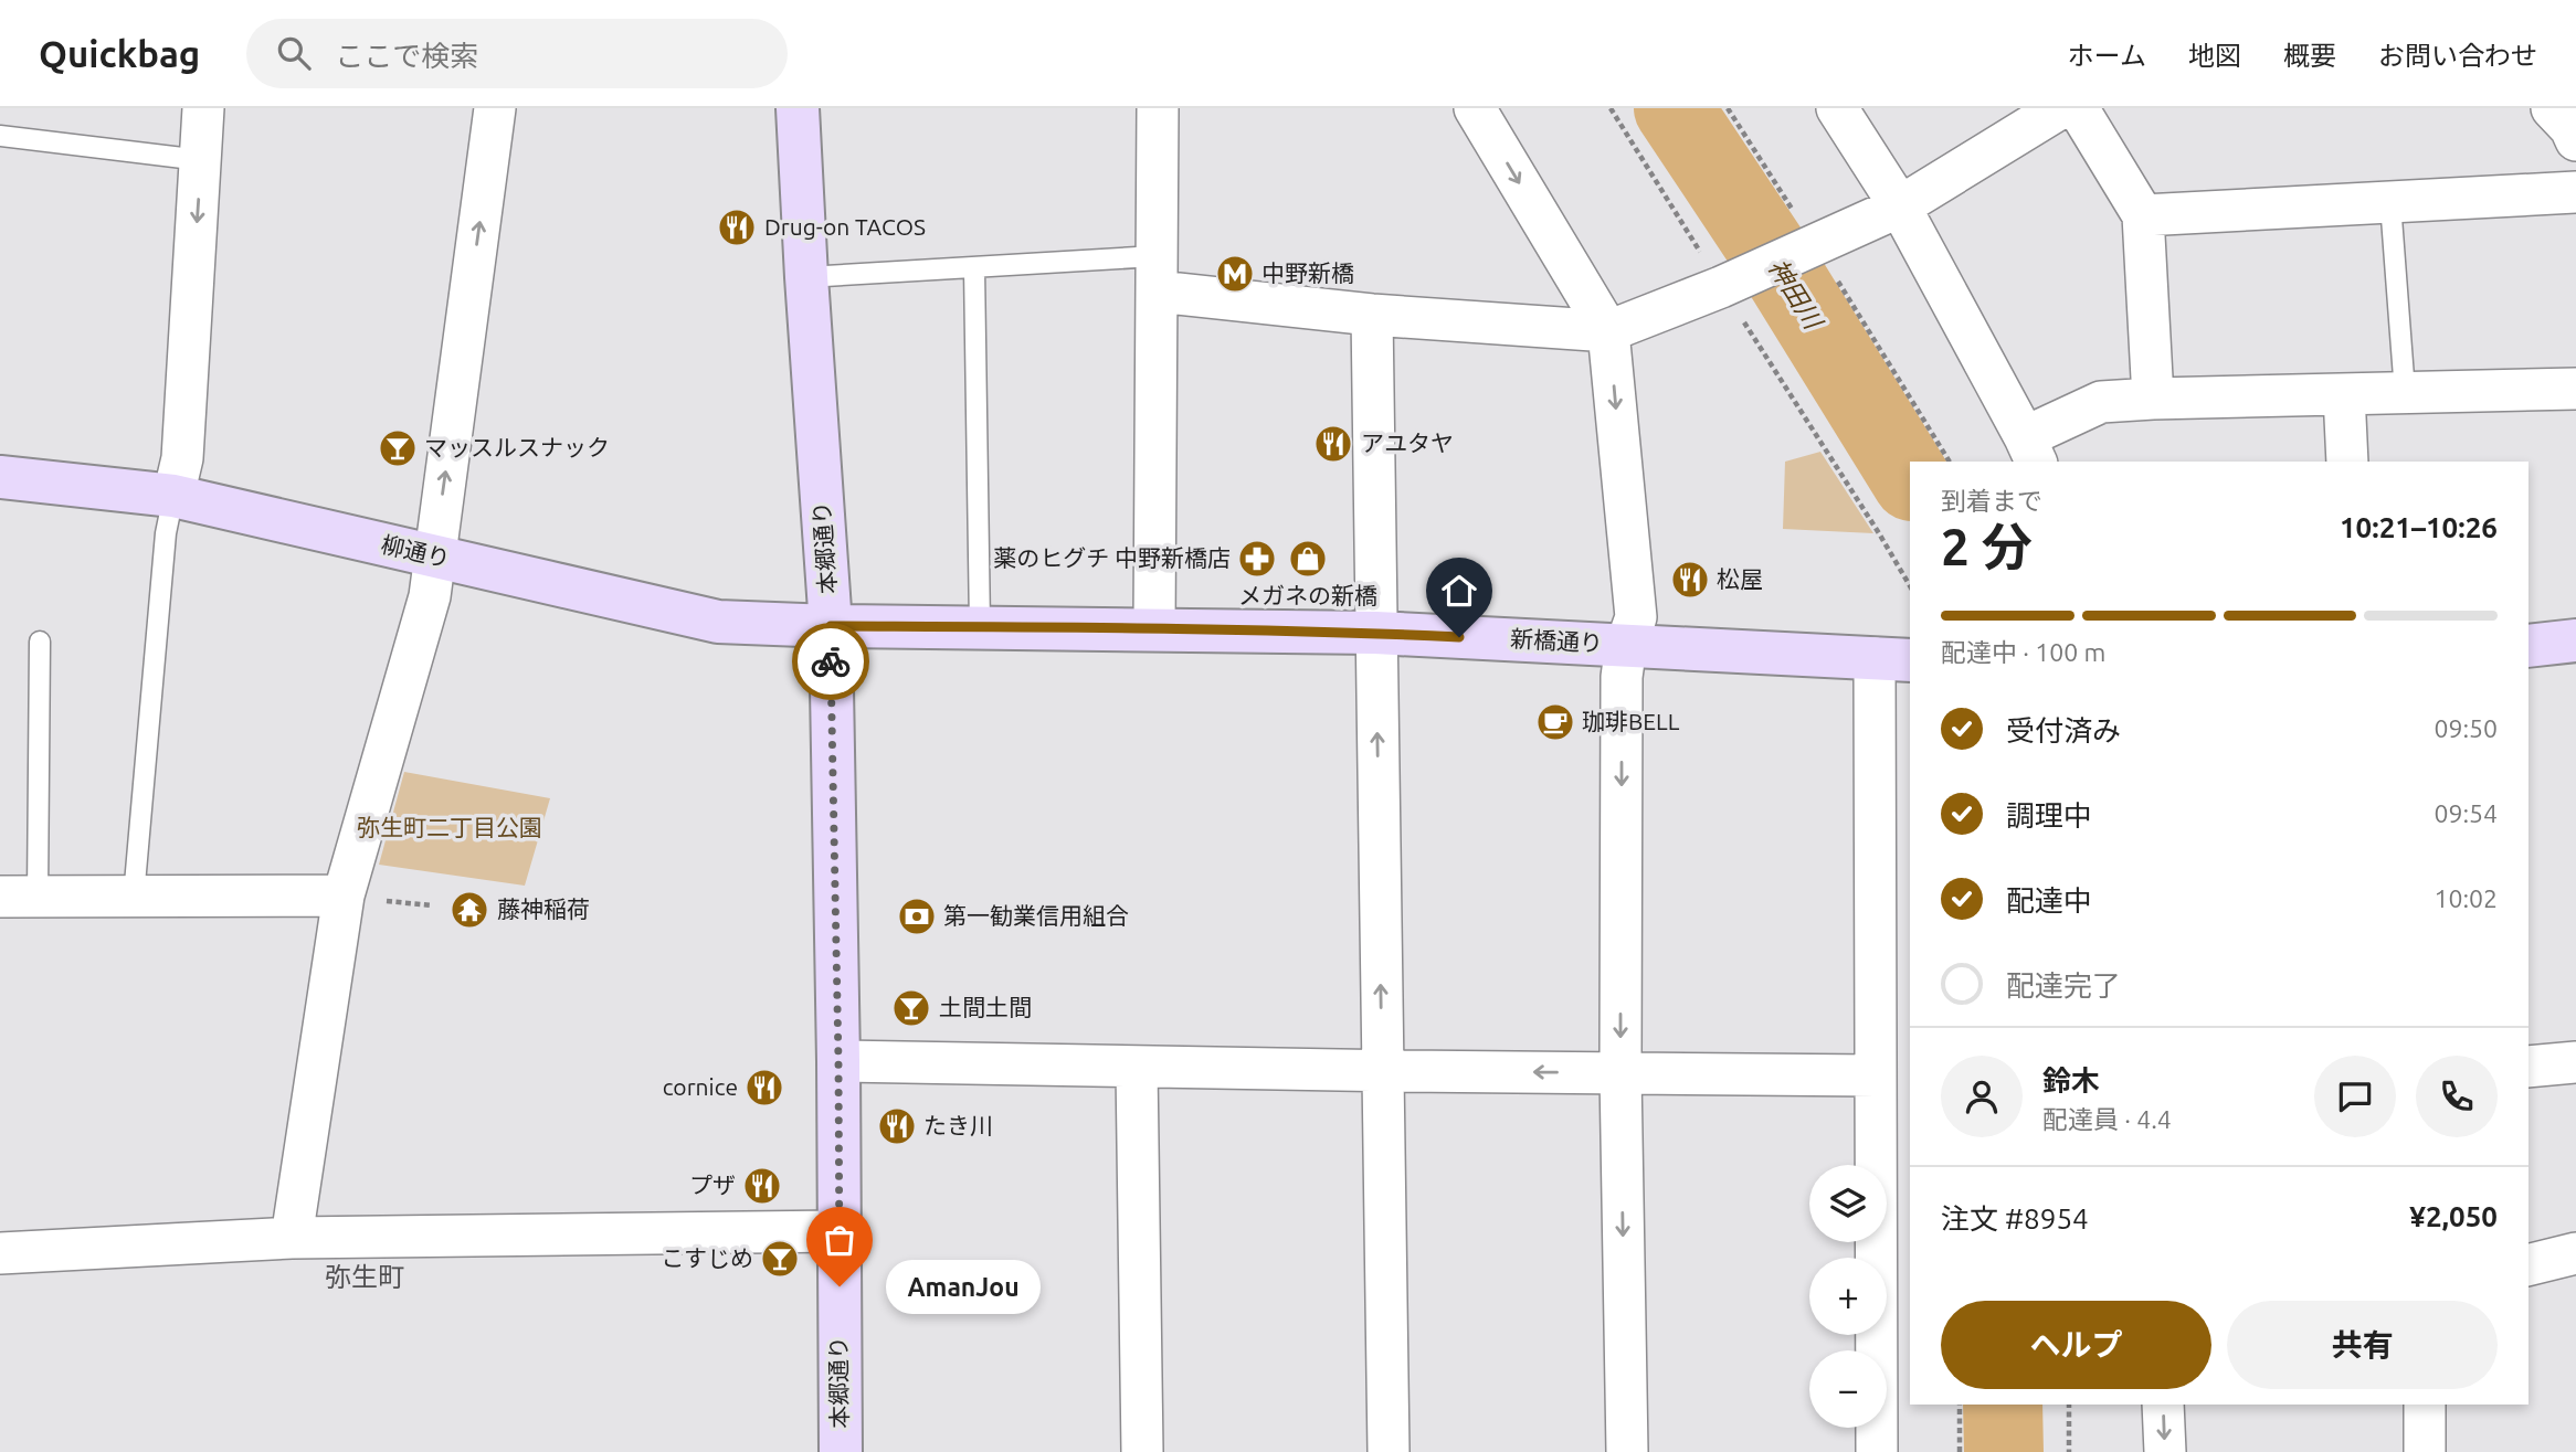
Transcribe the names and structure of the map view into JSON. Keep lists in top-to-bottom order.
{
  "streets": {
    "street": ["本郷通り", "柳通り", "新橋通り"]
  },
  "crossings": [
    ["本郷通り", "柳通り"],
    ["本郷通り", "新橋通り"],
    ["柳通り", "新橋通り"]
  ],
  "districts": ["弥生町"],
  "water": ["神田川"],
  "parks": ["弥生町二丁目公園"],
  "places": {
    "restaurant": [
      "Drug-on TACOS",
      "アユタヤ",
      "松屋",
      "cornice",
      "たき川",
      "プザ"
    ],
    "metro station": ["中野新橋"],
    "bar": ["マッスルスナック", "土間土間", "こすじめ"],
    "pharmacy": ["薬のヒグチ 中野新橋店"],
    "shop": ["メガネの新橋"],
    "cafe": ["珈琲BELL"],
    "temple": ["藤神稲荷"],
    "bank": ["第一勧業信用組合"],
    "other": ["AmanJou"]
  },
  "page": {
    "header": "Quickbag",
    "search": "ここで検索",
    "nav": [
      "ホーム",
      "地図",
      "概要",
      "お問い合わせ"
    ],
    "heading": ["2 分", "到着まで", "10:21–10:26"],
    "panel": [
      "鈴木",
      "配達員 · 4.4",
      "注文 #8954",
      "¥2,050"
    ],
    "bar": "配達中 · 100 m",
    "list": [
      ["受付済み", "09:50"],
      ["調理中", "09:54"],
      ["配達中", "10:02"],
      "配達完了"
    ],
    "map_buttons": ["+", "−"],
    "bubble": "AmanJou",
    "buttons": ["ヘルプ", "共有"]
  }
}
